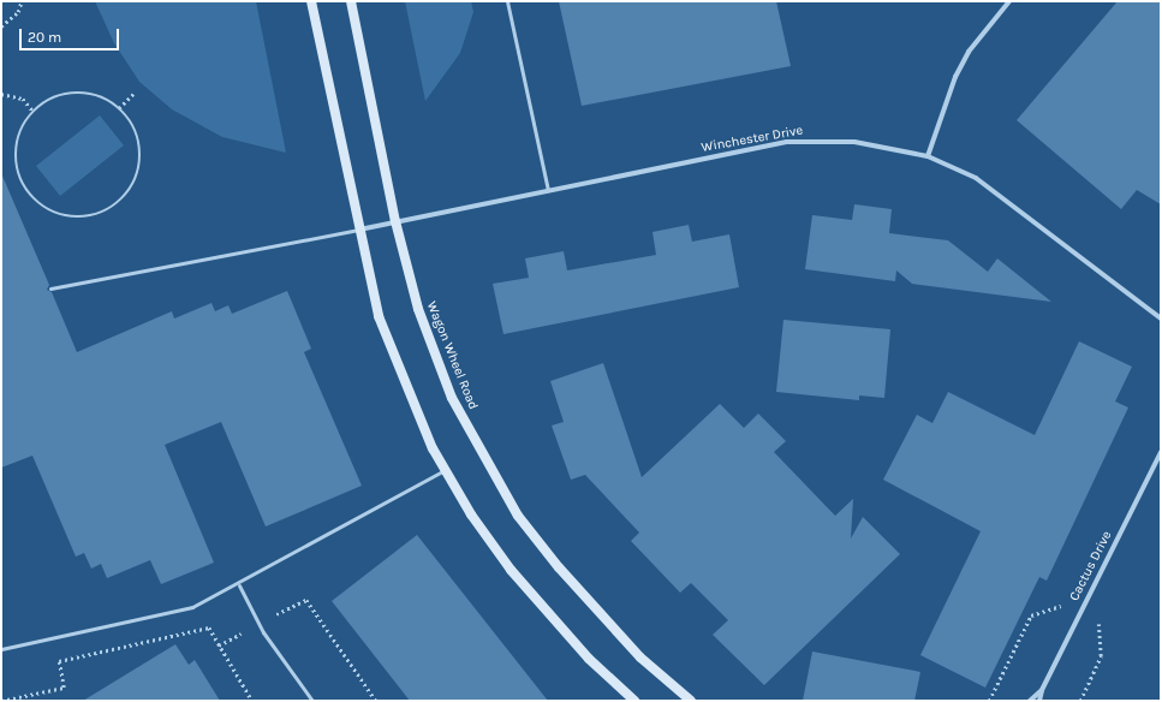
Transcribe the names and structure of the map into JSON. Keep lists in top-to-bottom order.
{
  "streets": {
    "street": ["Winchester Drive", "Wagon Wheel Road", "Cactus Drive"]
  },
  "crossings": [
    ["Winchester Drive", "Wagon Wheel Road"]
  ],
  "scale_bar": "20 m"
}
